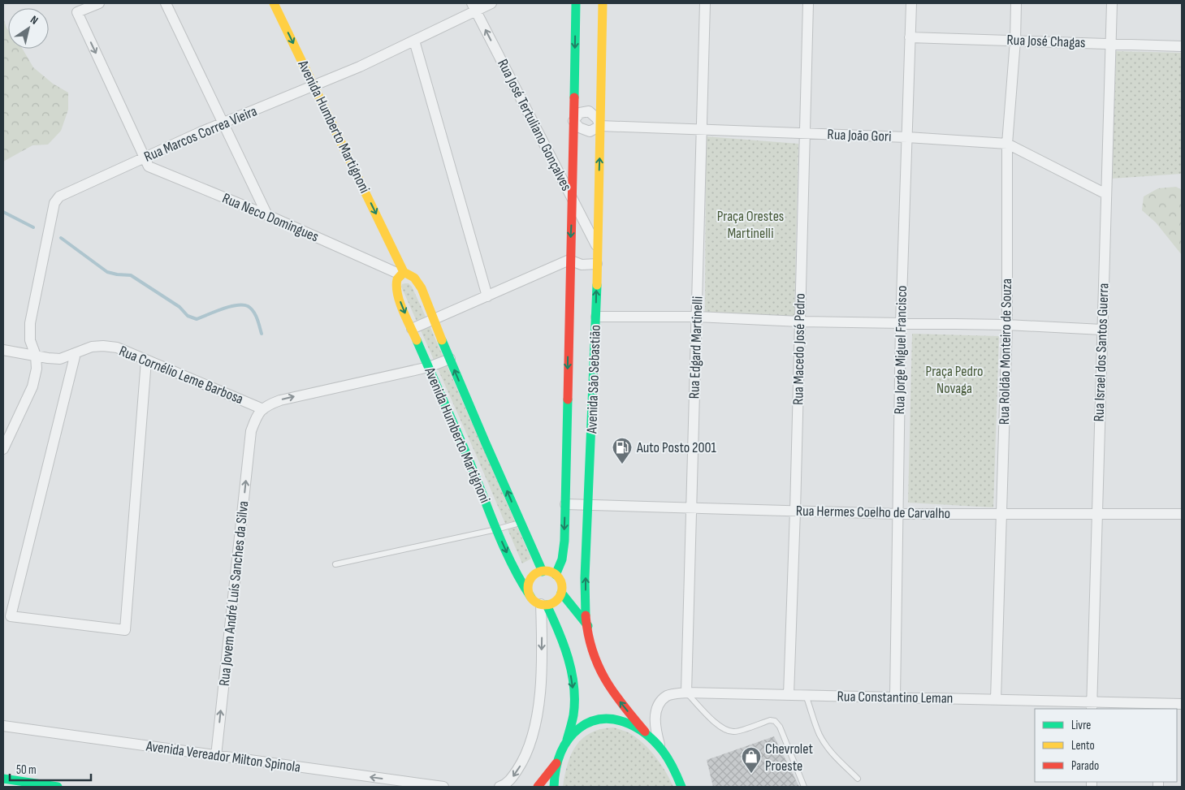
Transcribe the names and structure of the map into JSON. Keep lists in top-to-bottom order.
{
  "streets": {
    "main road": ["Avenida Humberto Martignoni", "Avenida São Sebastião"],
    "street": [
      "Rua José Chagas",
      "Rua José Tertuliano Gonçalves",
      "Rua Marcos Correa Vieira",
      "Rua João Gori",
      "Rua Neco Domingues",
      "Rua Edgard Martinelli",
      "Rua Macedo José Pedro",
      "Rua Jorge Miguel Francisco",
      "Rua Roldão Monteiro de Souza",
      "Rua Israel dos Santos Guerra",
      "Rua Cornélio Leme Barbosa",
      "Rua Hermes Coelho de Carvalho",
      "Rua Jovem André Luís Sanches da Silva",
      "Rua Constantino Leman",
      "Avenida Vereador Milton Spinola"
    ]
  },
  "crossings": [
    ["Rua José Chagas", "Rua Jorge Miguel Francisco"],
    ["Rua José Chagas", "Rua Roldão Monteiro de Souza"],
    ["Rua José Chagas", "Rua Israel dos Santos Guerra"],
    ["Rua José Tertuliano Gonçalves", "Rua Marcos Correa Vieira"],
    ["Rua José Tertuliano Gonçalves", "Avenida São Sebastião"],
    ["Avenida Humberto Martignoni", "Rua Marcos Correa Vieira"],
    ["Avenida Humberto Martignoni", "Rua Neco Domingues"],
    ["Avenida Humberto Martignoni", "Avenida São Sebastião"],
    ["Rua Marcos Correa Vieira", "Rua Neco Domingues"],
    ["Rua Marcos Correa Vieira", "Rua Cornélio Leme Barbosa"],
    ["Rua João Gori", "Rua Edgard Martinelli"],
    ["Rua João Gori", "Rua Macedo José Pedro"],
    ["Rua João Gori", "Rua Jorge Miguel Francisco"],
    ["Rua João Gori", "Rua Roldão Monteiro de Souza"],
    ["Rua João Gori", "Rua Israel dos Santos Guerra"],
    ["Rua João Gori", "Avenida São Sebastião"],
    ["Rua Edgard Martinelli", "Rua Hermes Coelho de Carvalho"],
    ["Rua Edgard Martinelli", "Rua Constantino Leman"],
    ["Rua Macedo José Pedro", "Rua Hermes Coelho de Carvalho"],
    ["Rua Macedo José Pedro", "Rua Constantino Leman"],
    ["Rua Jorge Miguel Francisco", "Rua Hermes Coelho de Carvalho"],
    ["Rua Jorge Miguel Francisco", "Rua Constantino Leman"],
    ["Rua Roldão Monteiro de Souza", "Rua Hermes Coelho de Carvalho"],
    ["Rua Roldão Monteiro de Souza", "Rua Constantino Leman"],
    ["Rua Israel dos Santos Guerra", "Rua Hermes Coelho de Carvalho"],
    ["Rua Israel dos Santos Guerra", "Rua Constantino Leman"],
    ["Rua Cornélio Leme Barbosa", "Rua Jovem André Luís Sanches da Silva"],
    ["Avenida São Sebastião", "Rua Hermes Coelho de Carvalho"],
    ["Rua Jovem André Luís Sanches da Silva", "Avenida Vereador Milton Spinola"]
  ],
  "one_way": ["Rua Jovem André Luís Sanches da Silva", "Avenida Vereador Milton Spinola"],
  "parks": ["Praça Orestes Martinelli", "Praça Pedro Novaga"],
  "places": {
    "fuel station": ["Auto Posto 2001"],
    "shop": ["Chevrolet Proeste"]
  },
  "legend": ["Livre", "Lento", "Parado"],
  "scale_bar": "50 m",
  "north": "top right"
}
